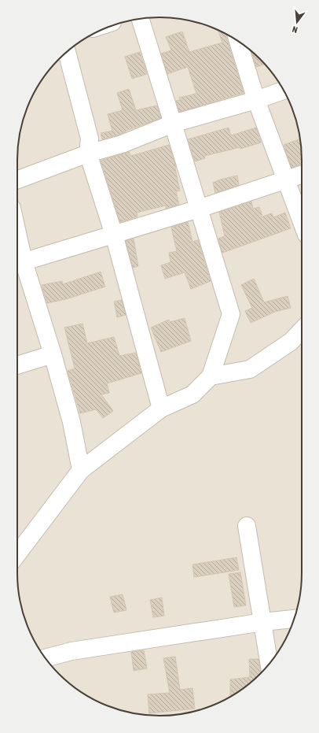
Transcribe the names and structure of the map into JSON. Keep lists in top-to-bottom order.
{
  "north": "bottom"
}
